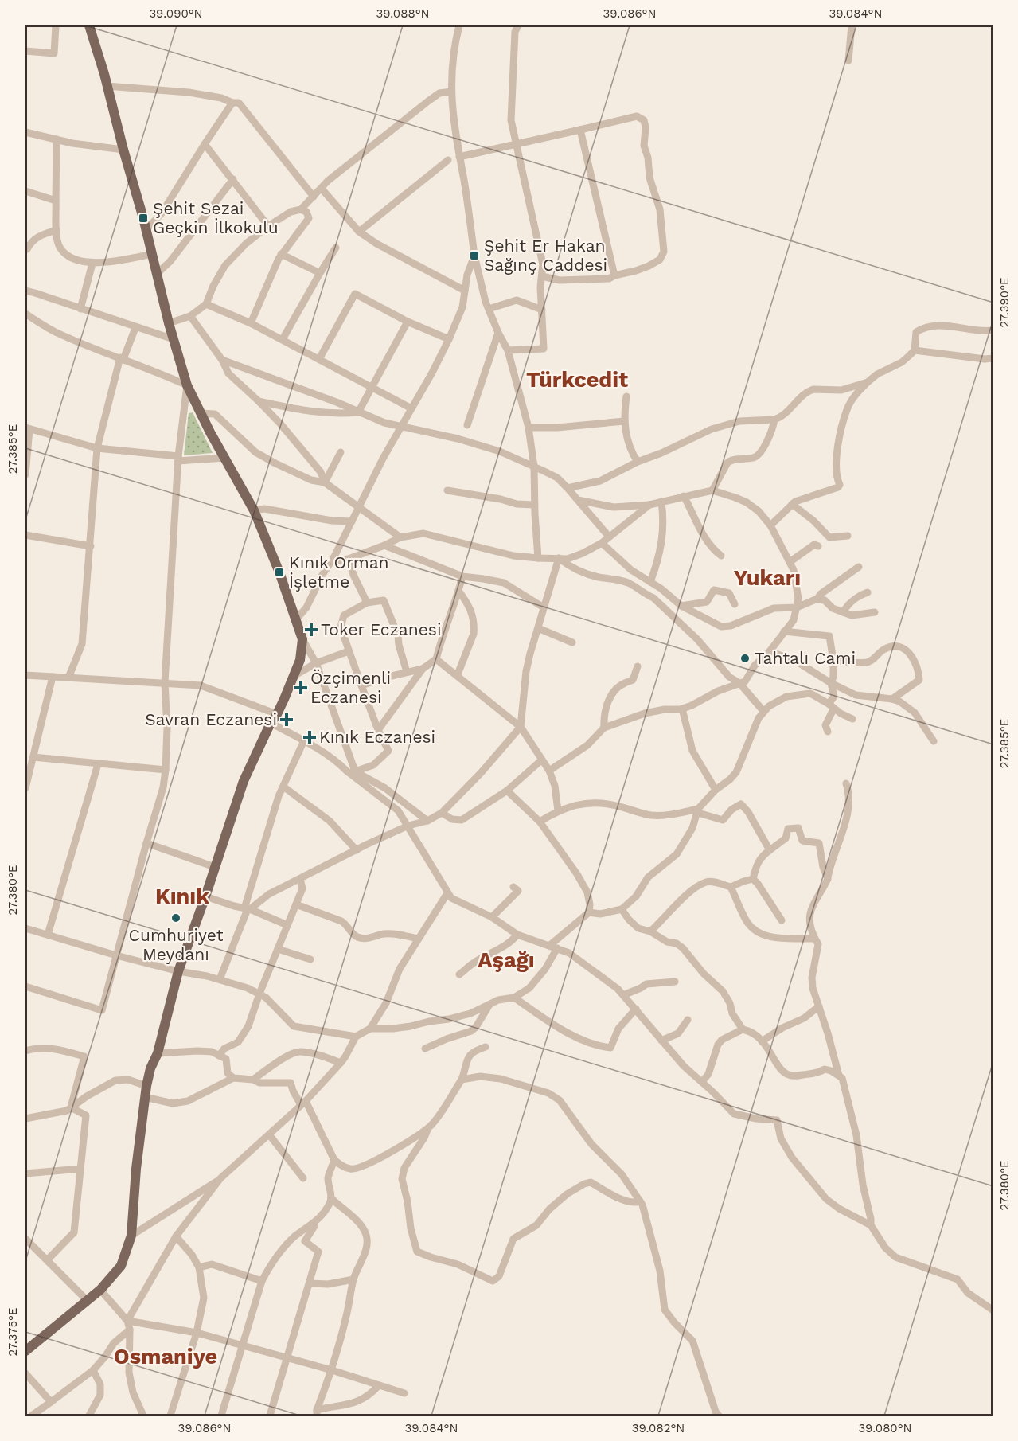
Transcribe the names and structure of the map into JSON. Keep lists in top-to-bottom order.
{
  "districts": [
    "Türkcedit",
    "Yukarı",
    "Kınık",
    "Aşağı",
    "Osmaniye"
  ],
  "places": {
    "transit": ["Şehit Sezai Geçkin İlkokulu", "Şehit Er Hakan Sağınç Caddesi", "Kınık Orman İşletme"],
    "health": [
      "Toker Eczanesi",
      "Özçimenli Eczanesi",
      "Savran Eczanesi",
      "Kınık Eczanesi"
    ],
    "other": ["Tahtalı Cami", "Cumhuriyet Meydanı"]
  },
  "coordinates": [
    "39.090°N",
    "39.088°N",
    "39.086°N",
    "39.084°N",
    "27.390°E",
    "27.385°E",
    "27.380°E",
    "27.375°E",
    "39.082°N",
    "39.080°N"
  ]
}
